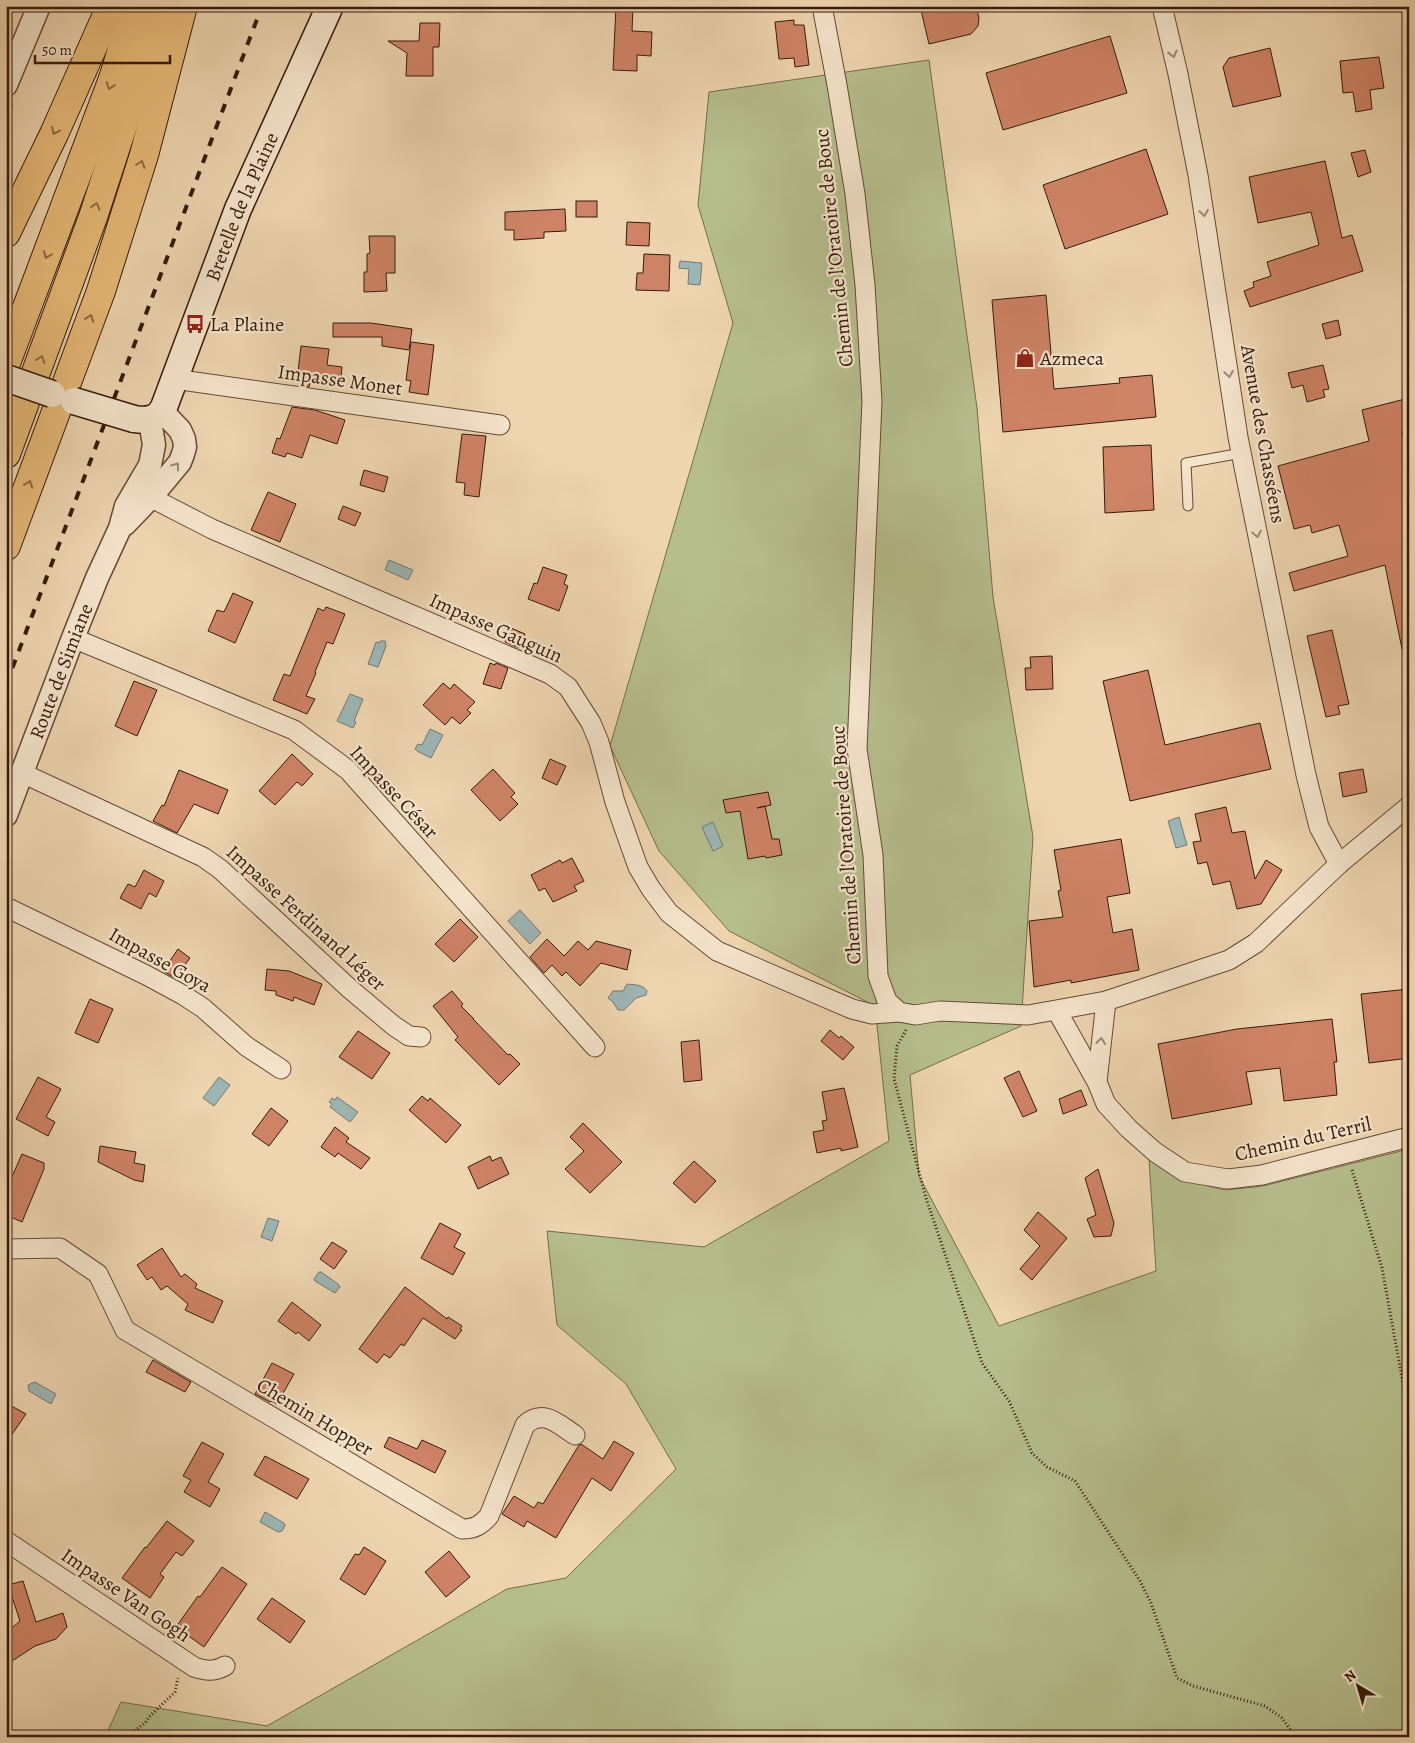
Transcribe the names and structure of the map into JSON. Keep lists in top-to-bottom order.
{
  "streets": {
    "main road": ["Bretelle de la Plaine", "Route de Simiane"],
    "street": [
      "Chemin de l'Oratoire de Bouc",
      "Impasse Monet",
      "Avenue des Chasséens",
      "Impasse Gauguin",
      "Impasse César",
      "Impasse Ferdinand Léger",
      "Impasse Goya",
      "Chemin du Terril",
      "Chemin Hopper",
      "Impasse Van Gogh"
    ]
  },
  "crossings": [
    ["Bretelle de la Plaine", "Impasse Monet"],
    ["Bretelle de la Plaine", "Route de Simiane"],
    ["Chemin de l'Oratoire de Bouc", "Impasse Gauguin"],
    ["Impasse Gauguin", "Route de Simiane"],
    ["Route de Simiane", "Impasse César"],
    ["Route de Simiane", "Impasse Ferdinand Léger"]
  ],
  "one_way": ["Avenue des Chasséens"],
  "places": {
    "bus stop": ["La Plaine"],
    "shop": ["Azmeca"]
  },
  "scale_bar": "50 m",
  "north": "top left"
}
